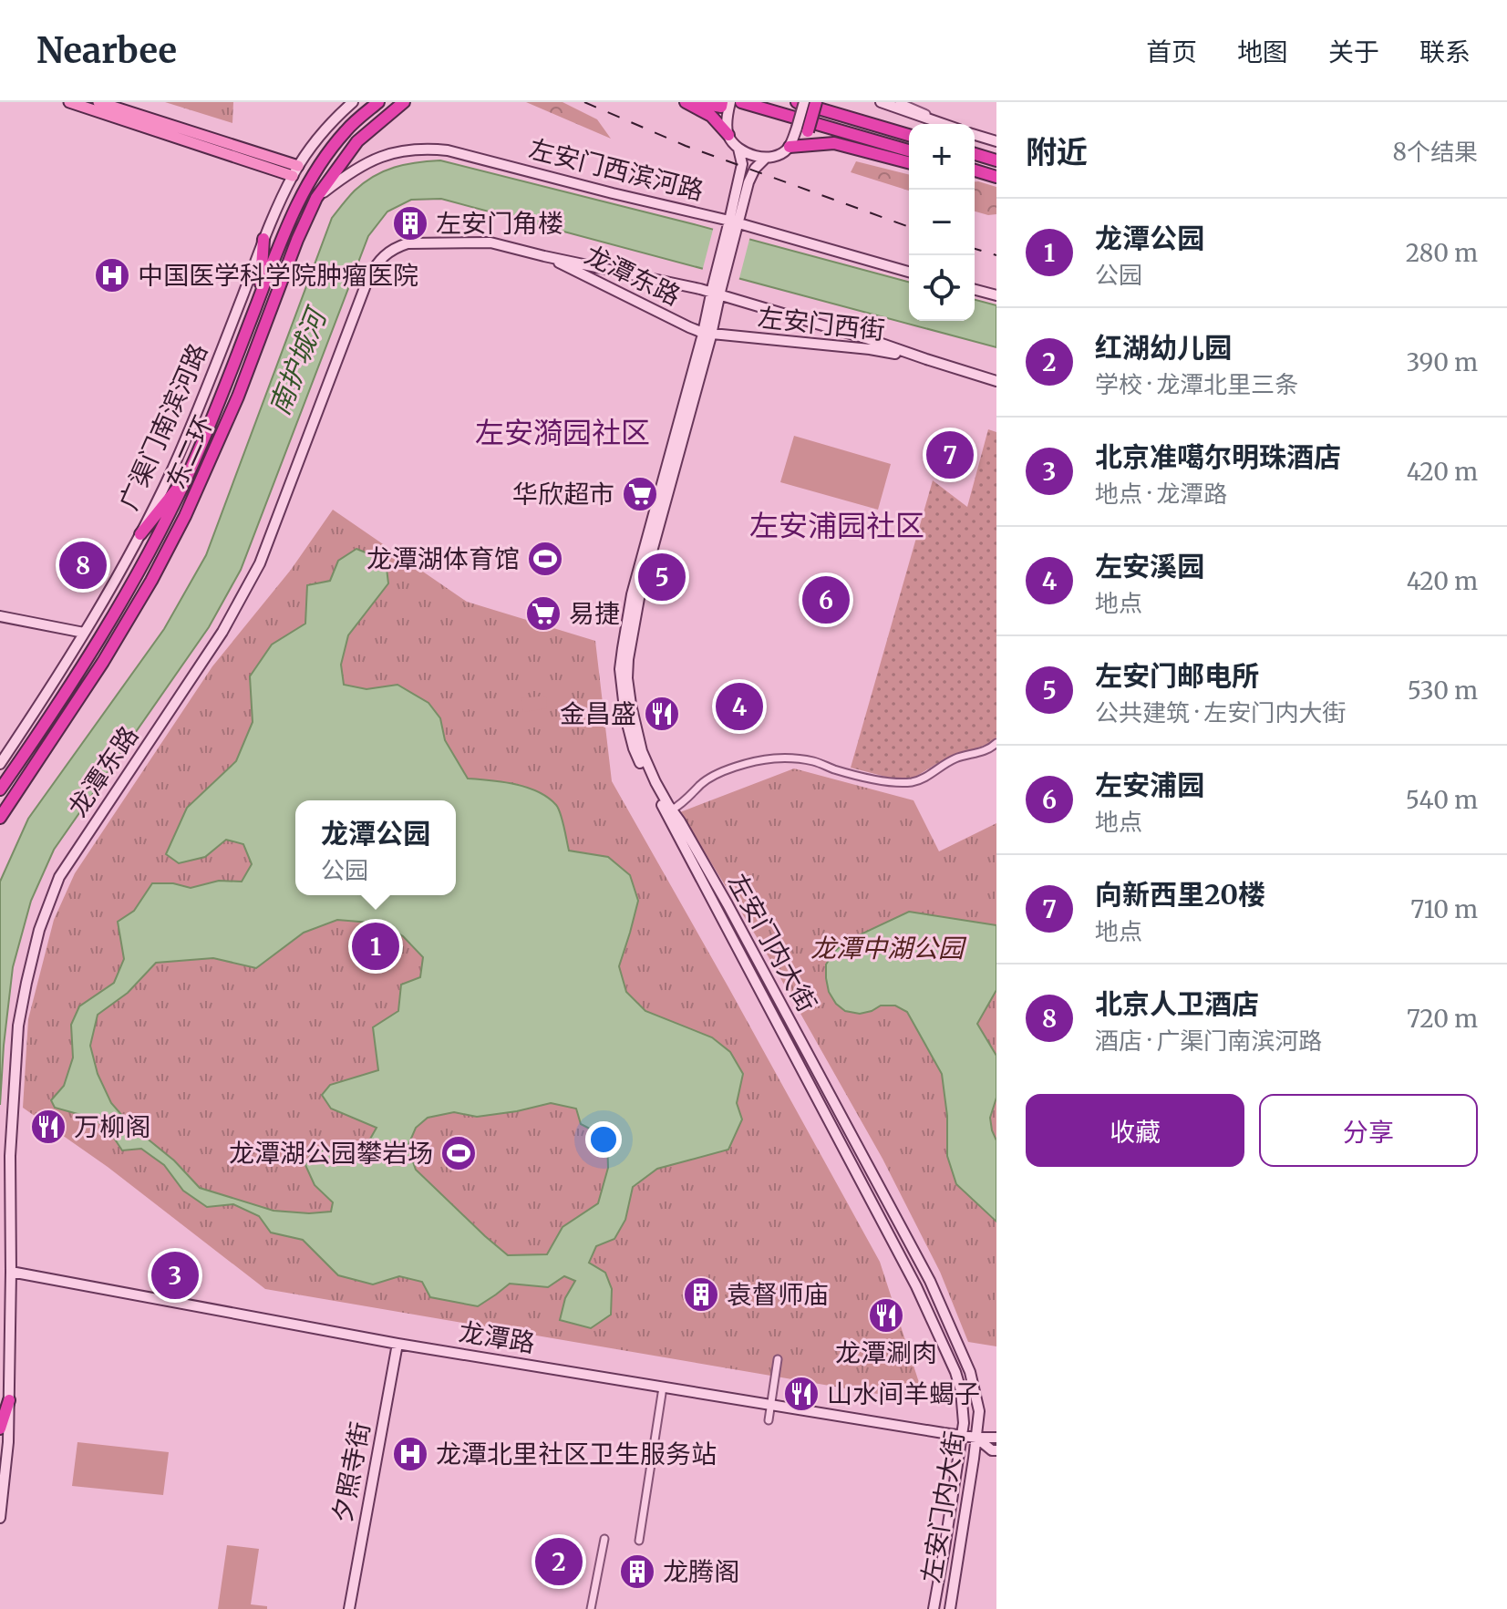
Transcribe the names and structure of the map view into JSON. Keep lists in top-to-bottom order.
{
  "streets": {
    "highway": ["东二环"],
    "street": [
      "左安门西滨河路",
      "龙潭东路",
      "左安门西街",
      "广渠门南滨河路",
      "左安门内大街",
      "龙潭路",
      "夕照寺街"
    ]
  },
  "crossings": [
    ["左安门西滨河路", "东二环"],
    ["左安门西滨河路", "左安门内大街"],
    ["龙潭东路", "左安门西街"],
    ["龙潭东路", "左安门内大街"],
    ["龙潭东路", "龙潭路"],
    ["左安门西街", "左安门内大街"],
    ["左安门内大街", "龙潭路"],
    ["龙潭路", "夕照寺街"]
  ],
  "districts": ["左安漪园社区", "左安浦园社区"],
  "water": ["南护城河"],
  "parks": ["龙潭中湖公园"],
  "places": {
    "building": ["左安门角楼", "袁督师庙", "龙腾阁"],
    "hospital": ["中国医学科学院肿瘤医院", "龙潭北里社区卫生服务站"],
    "supermarket": ["华欣超市", "易捷"],
    "sports": ["龙潭湖体育馆", "龙潭湖公园攀岩场"],
    "restaurant": [
      "金昌盛",
      "万柳阁",
      "龙潭涮肉",
      "山水间羊蝎子"
    ]
  },
  "page": {
    "header": "Nearbee",
    "nav": [
      "首页",
      "地图",
      "关于",
      "联系"
    ],
    "heading": ["附近", "8个结果"],
    "map_buttons": ["+", "−"],
    "list": [
      {
        "mark": "1",
        "name": "龙潭公园",
        "note": "公园",
        "value": "280 m"
      },
      {
        "mark": "2",
        "name": "红湖幼儿园",
        "note": "学校 · 龙潭北里三条",
        "value": "390 m"
      },
      {
        "mark": "3",
        "name": "北京准噶尔明珠酒店",
        "note": "地点 · 龙潭路",
        "value": "420 m"
      },
      {
        "mark": "4",
        "name": "左安溪园",
        "note": "地点",
        "value": "420 m"
      },
      {
        "mark": "5",
        "name": "左安门邮电所",
        "note": "公共建筑 · 左安门内大街",
        "value": "530 m"
      },
      {
        "mark": "6",
        "name": "左安浦园",
        "note": "地点",
        "value": "540 m"
      },
      {
        "mark": "7",
        "name": "向新西里20楼",
        "note": "地点",
        "value": "710 m"
      },
      {
        "mark": "8",
        "name": "北京人卫酒店",
        "note": "酒店 · 广渠门南滨河路",
        "value": "720 m"
      }
    ],
    "pins": [
      "7",
      "8",
      "5",
      "6",
      "4",
      "1",
      "3",
      "2"
    ],
    "popup": ["龙潭公园", "公园"],
    "buttons": ["收藏", "分享"]
  }
}
